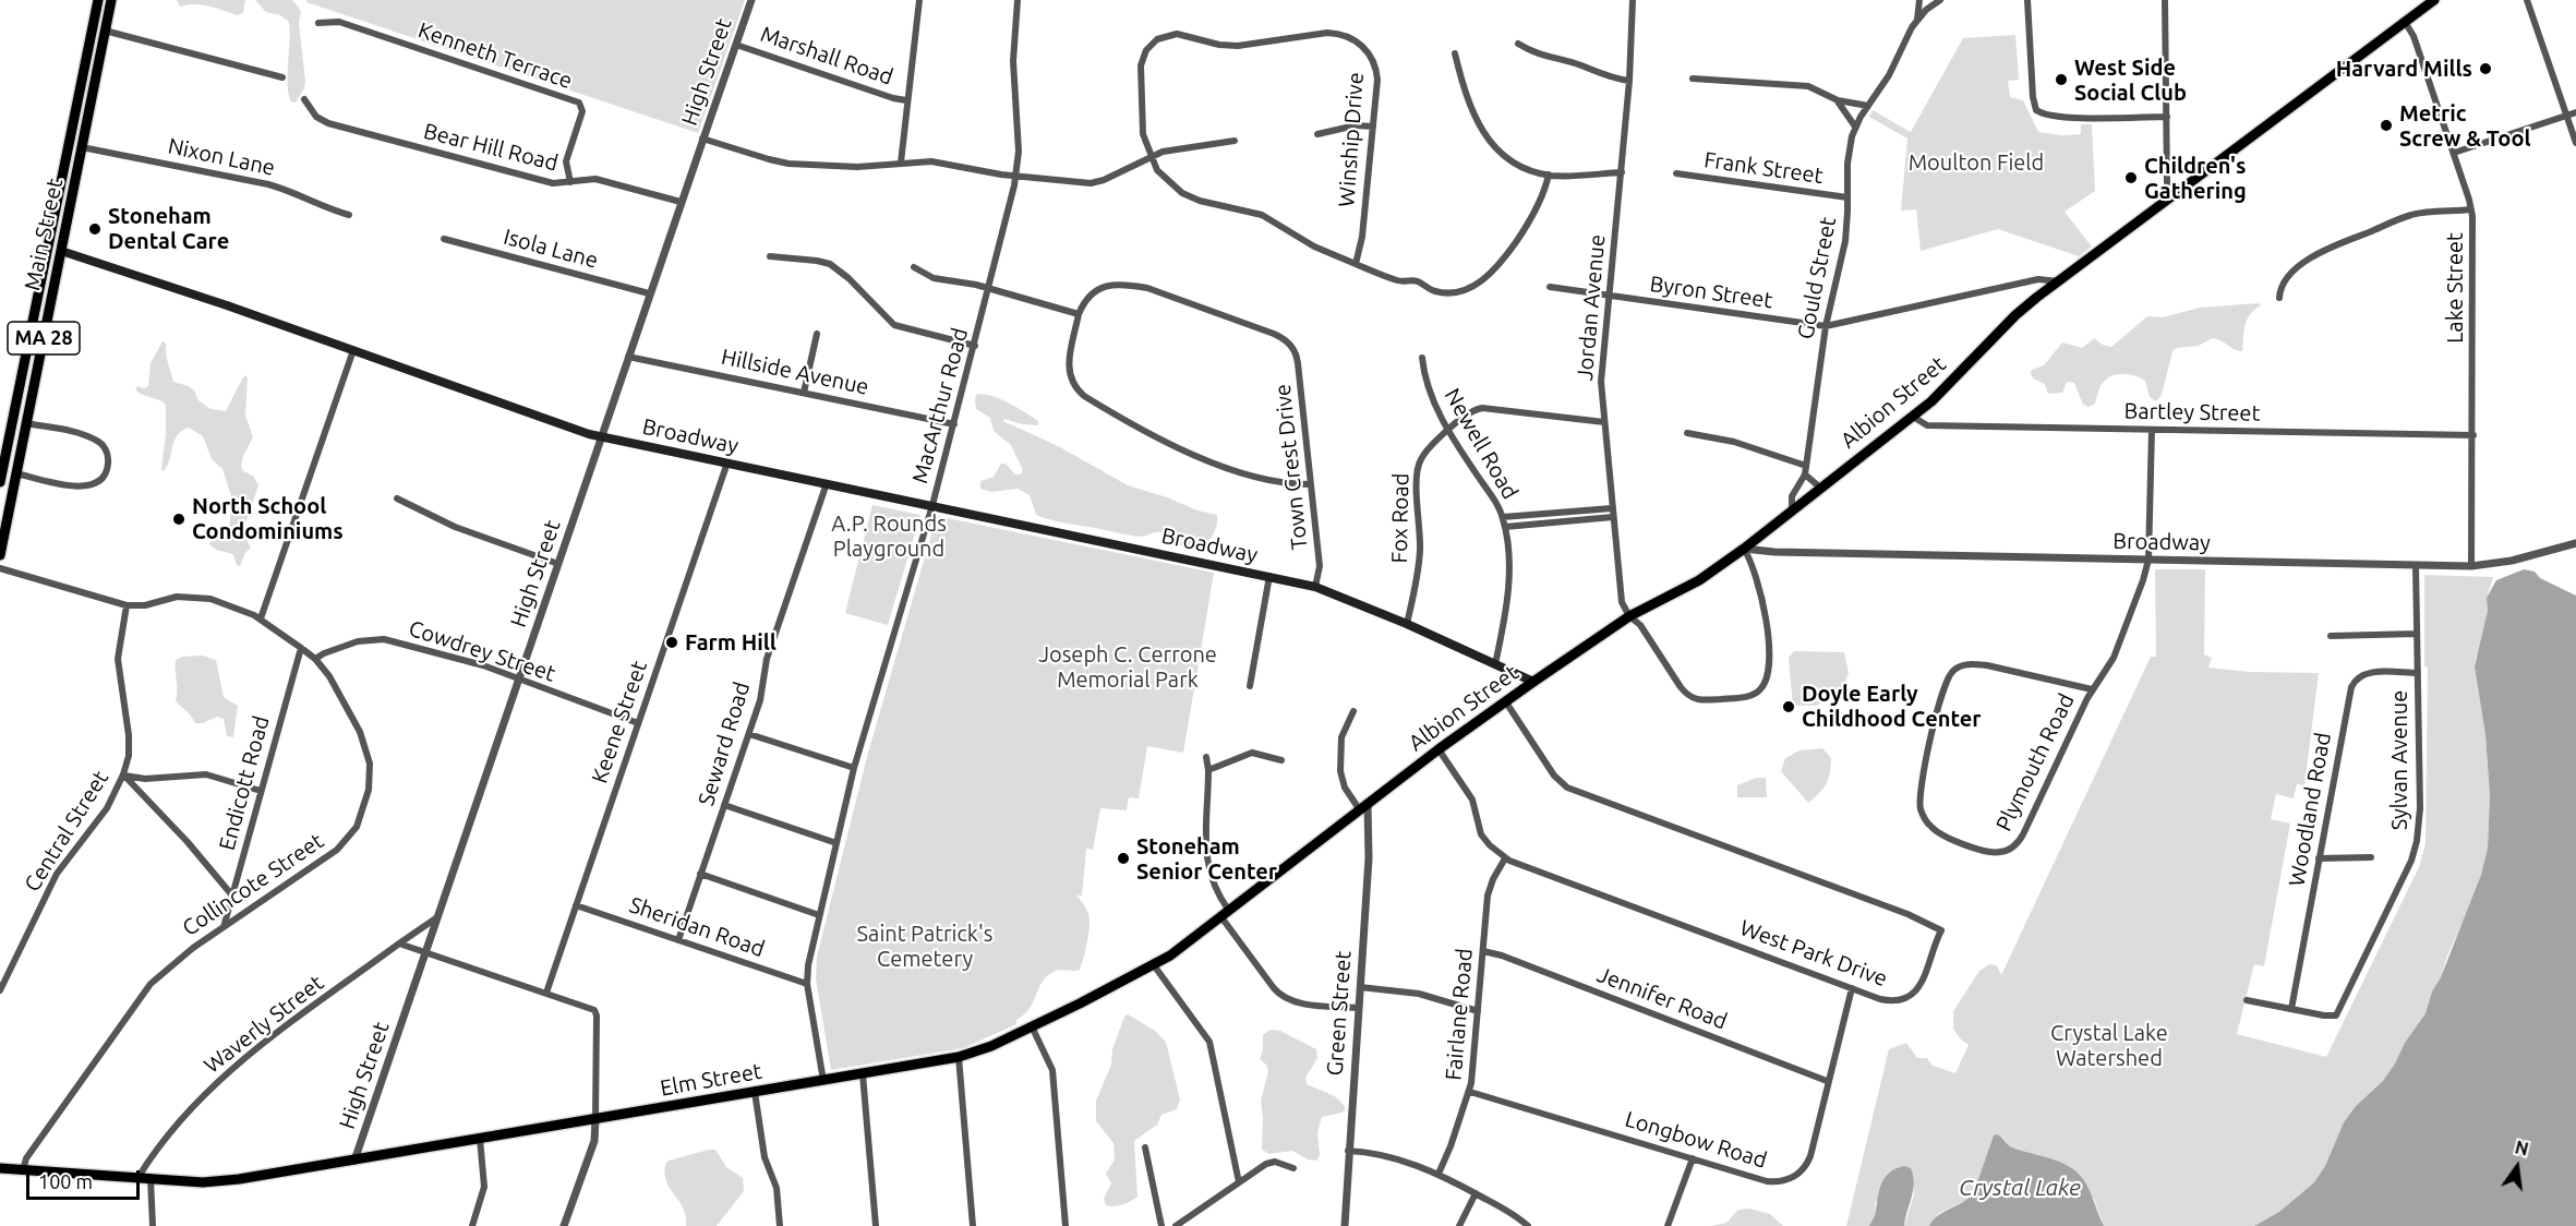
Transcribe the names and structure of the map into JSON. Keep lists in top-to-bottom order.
{
  "streets": {
    "main road": [
      "Main Street",
      "MA 28",
      "Albion Street",
      "Broadway",
      "Elm Street"
    ],
    "street": [
      "Kenneth Terrace",
      "Marshall Road",
      "High Street",
      "Winship Drive",
      "Bear Hill Road",
      "Nixon Lane",
      "Frank Street",
      "Isola Lane",
      "Gould Street",
      "Lake Street",
      "Byron Street",
      "Jordan Avenue",
      "Hillside Avenue",
      "MacArthur Road",
      "Bartley Street",
      "Newell Road",
      "Town Crest Drive",
      "Fox Road",
      "Cowdrey Street",
      "Keene Street",
      "Seward Road",
      "Sylvan Avenue",
      "Plymouth Road",
      "Endicott Road",
      "Woodland Road",
      "Central Street",
      "Collincote Street",
      "Sheridan Road",
      "West Park Drive",
      "Jennifer Road",
      "Green Street",
      "Fairlane Road",
      "Waverly Street",
      "Longbow Road"
    ]
  },
  "crossings": [
    ["Kenneth Terrace", "Bear Hill Road"],
    ["Marshall Road", "High Street"],
    ["High Street", "Bear Hill Road"],
    ["High Street", "Isola Lane"],
    ["High Street", "Hillside Avenue"],
    ["High Street", "Broadway"],
    ["High Street", "Cowdrey Street"],
    ["High Street", "Waverly Street"],
    ["High Street", "Elm Street"],
    ["Nixon Lane", "Main Street"],
    ["Frank Street", "Gould Street"],
    ["Main Street", "Broadway"],
    ["Gould Street", "Byron Street"],
    ["Gould Street", "Albion Street"],
    ["Lake Street", "Albion Street"],
    ["Lake Street", "Bartley Street"],
    ["Lake Street", "Broadway"],
    ["Byron Street", "Jordan Avenue"],
    ["Byron Street", "Albion Street"],
    ["Jordan Avenue", "Albion Street"],
    ["Jordan Avenue", "Fox Road"],
    ["Hillside Avenue", "MacArthur Road"],
    ["Albion Street", "Bartley Street"],
    ["Albion Street", "Broadway"],
    ["Albion Street", "West Park Drive"],
    ["Albion Street", "Green Street"],
    ["Albion Street", "Elm Street"],
    ["MacArthur Road", "Broadway"],
    ["MacArthur Road", "Sheridan Road"],
    ["MacArthur Road", "Elm Street"],
    ["Bartley Street", "Plymouth Road"],
    ["Broadway", "Newell Road"],
    ["Broadway", "Town Crest Drive"],
    ["Broadway", "Fox Road"],
    ["Broadway", "Keene Street"],
    ["Broadway", "Seward Road"],
    ["Broadway", "Sylvan Avenue"],
    ["Broadway", "Plymouth Road"],
    ["Newell Road", "Fox Road"],
    ["Cowdrey Street", "Keene Street"],
    ["Cowdrey Street", "Collincote Street"],
    ["Keene Street", "Sheridan Road"],
    ["Seward Road", "Sheridan Road"],
    ["Sylvan Avenue", "Woodland Road"],
    ["Endicott Road", "Collincote Street"],
    ["Central Street", "Collincote Street"],
    ["Collincote Street", "Elm Street"],
    ["West Park Drive", "Fairlane Road"],
    ["West Park Drive", "Longbow Road"],
    ["Jennifer Road", "Fairlane Road"],
    ["Jennifer Road", "Longbow Road"],
    ["Green Street", "Elm Street"],
    ["Fairlane Road", "Longbow Road"],
    ["Waverly Street", "Elm Street"]
  ],
  "water": ["Crystal Lake"],
  "parks": [
    "Moulton Field",
    "A.P. Rounds Playground",
    "Joseph C. Cerrone Memorial Park",
    "Saint Patrick's Cemetery",
    "Crystal Lake Watershed"
  ],
  "places": [
    "Harvard Mills",
    "West Side Social Club",
    "Metric Screw & Tool",
    "Children's Gathering",
    "Stoneham Dental Care",
    "North School Condominiums",
    "Farm Hill",
    "Doyle Early Childhood Center",
    "Stoneham Senior Center"
  ],
  "scale_bar": "100 m",
  "north": "top"
}
